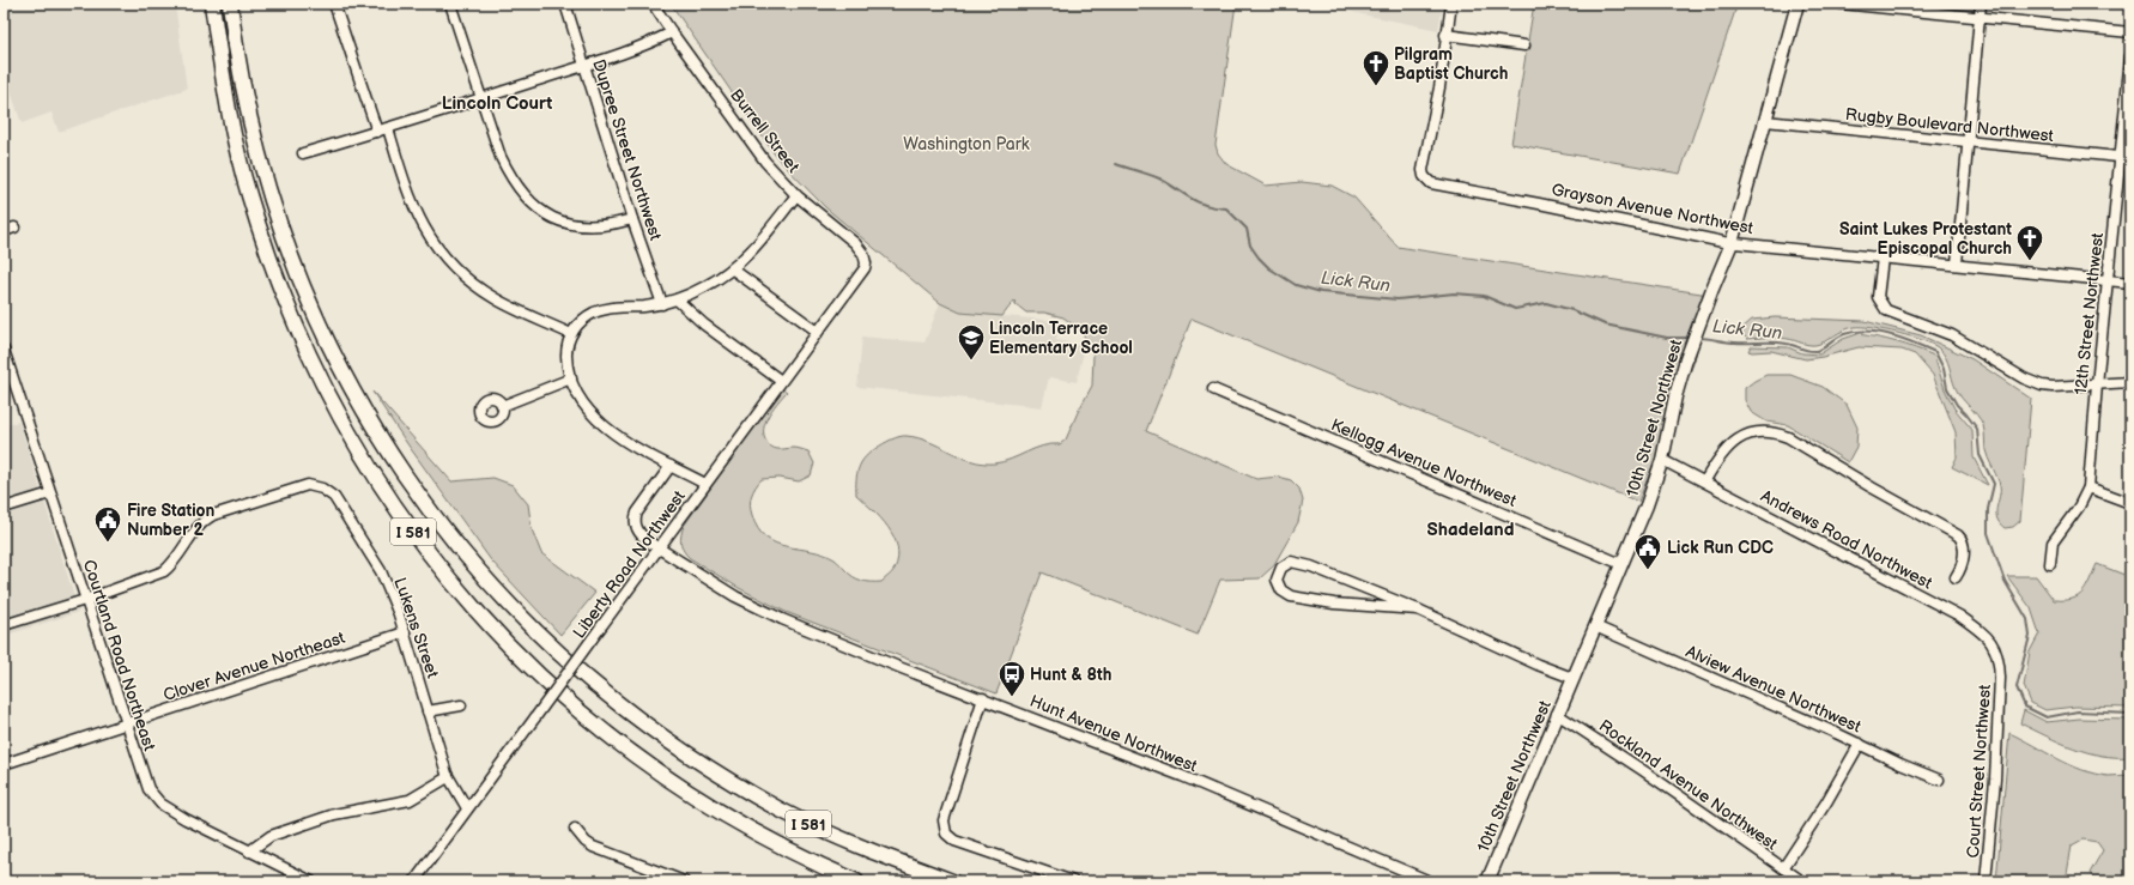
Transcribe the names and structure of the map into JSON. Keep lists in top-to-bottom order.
{
  "streets": {
    "highway": ["I 581"],
    "main road": ["10th Street Northwest"],
    "street": [
      "Rugby Boulevard Northwest",
      "Burrell Street",
      "Dupree Street Northwest",
      "Grayson Avenue Northwest",
      "12th Street Northwest",
      "Kellogg Avenue Northwest",
      "Andrews Road Northwest",
      "Liberty Road Northwest",
      "Lukens Street",
      "Courtland Road Northeast",
      "Clover Avenue Northeast",
      "Alview Avenue Northwest",
      "Hunt Avenue Northwest",
      "Court Street Northwest",
      "Rockland Avenue Northwest"
    ]
  },
  "crossings": [
    ["Rugby Boulevard Northwest", "12th Street Northwest"],
    ["Rugby Boulevard Northwest", "10th Street Northwest"],
    ["Burrell Street", "Liberty Road Northwest"],
    ["Grayson Avenue Northwest", "12th Street Northwest"],
    ["Grayson Avenue Northwest", "10th Street Northwest"],
    ["10th Street Northwest", "Kellogg Avenue Northwest"],
    ["10th Street Northwest", "Andrews Road Northwest"],
    ["10th Street Northwest", "Alview Avenue Northwest"],
    ["10th Street Northwest", "Rockland Avenue Northwest"],
    ["Andrews Road Northwest", "Court Street Northwest"],
    ["Liberty Road Northwest", "Lukens Street"],
    ["Liberty Road Northwest", "Hunt Avenue Northwest"],
    ["Lukens Street", "Courtland Road Northeast"],
    ["Lukens Street", "Clover Avenue Northeast"],
    ["Courtland Road Northeast", "Clover Avenue Northeast"]
  ],
  "districts": ["Lincoln Court", "Shadeland"],
  "water": ["Lick Run"],
  "parks": ["Washington Park"],
  "places": {
    "church": ["Pilgram Baptist Church", "Saint Lukes Protestant Episcopal Church"],
    "school or university": ["Lincoln Terrace Elementary School"],
    "public building": ["Fire Station Number 2", "Lick Run CDC"],
    "bus stop": ["Hunt & 8th"]
  }
}
